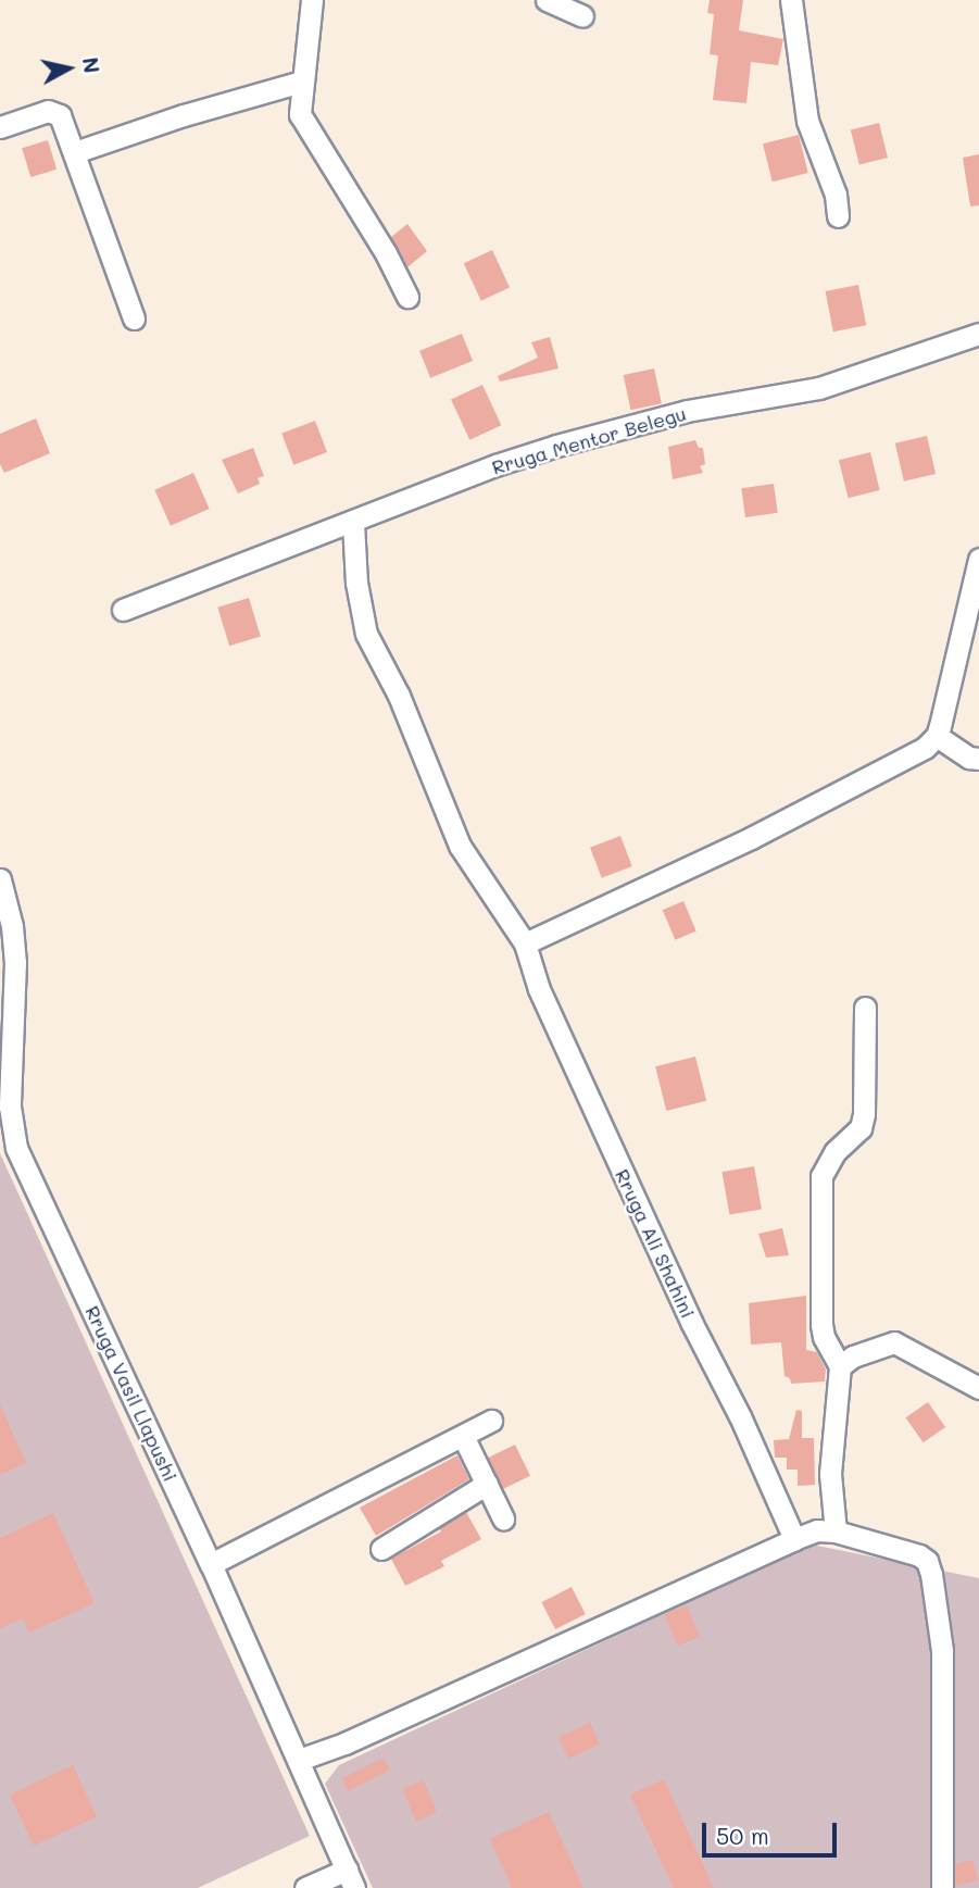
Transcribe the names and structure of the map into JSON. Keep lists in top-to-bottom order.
{
  "streets": {
    "street": ["Rruga Mentor Belegu", "Rruga Ali Shahini", "Rruga Vasil Llapushi"]
  },
  "crossings": [
    ["Rruga Mentor Belegu", "Rruga Ali Shahini"]
  ],
  "scale_bar": "50 m",
  "north": "right"
}
